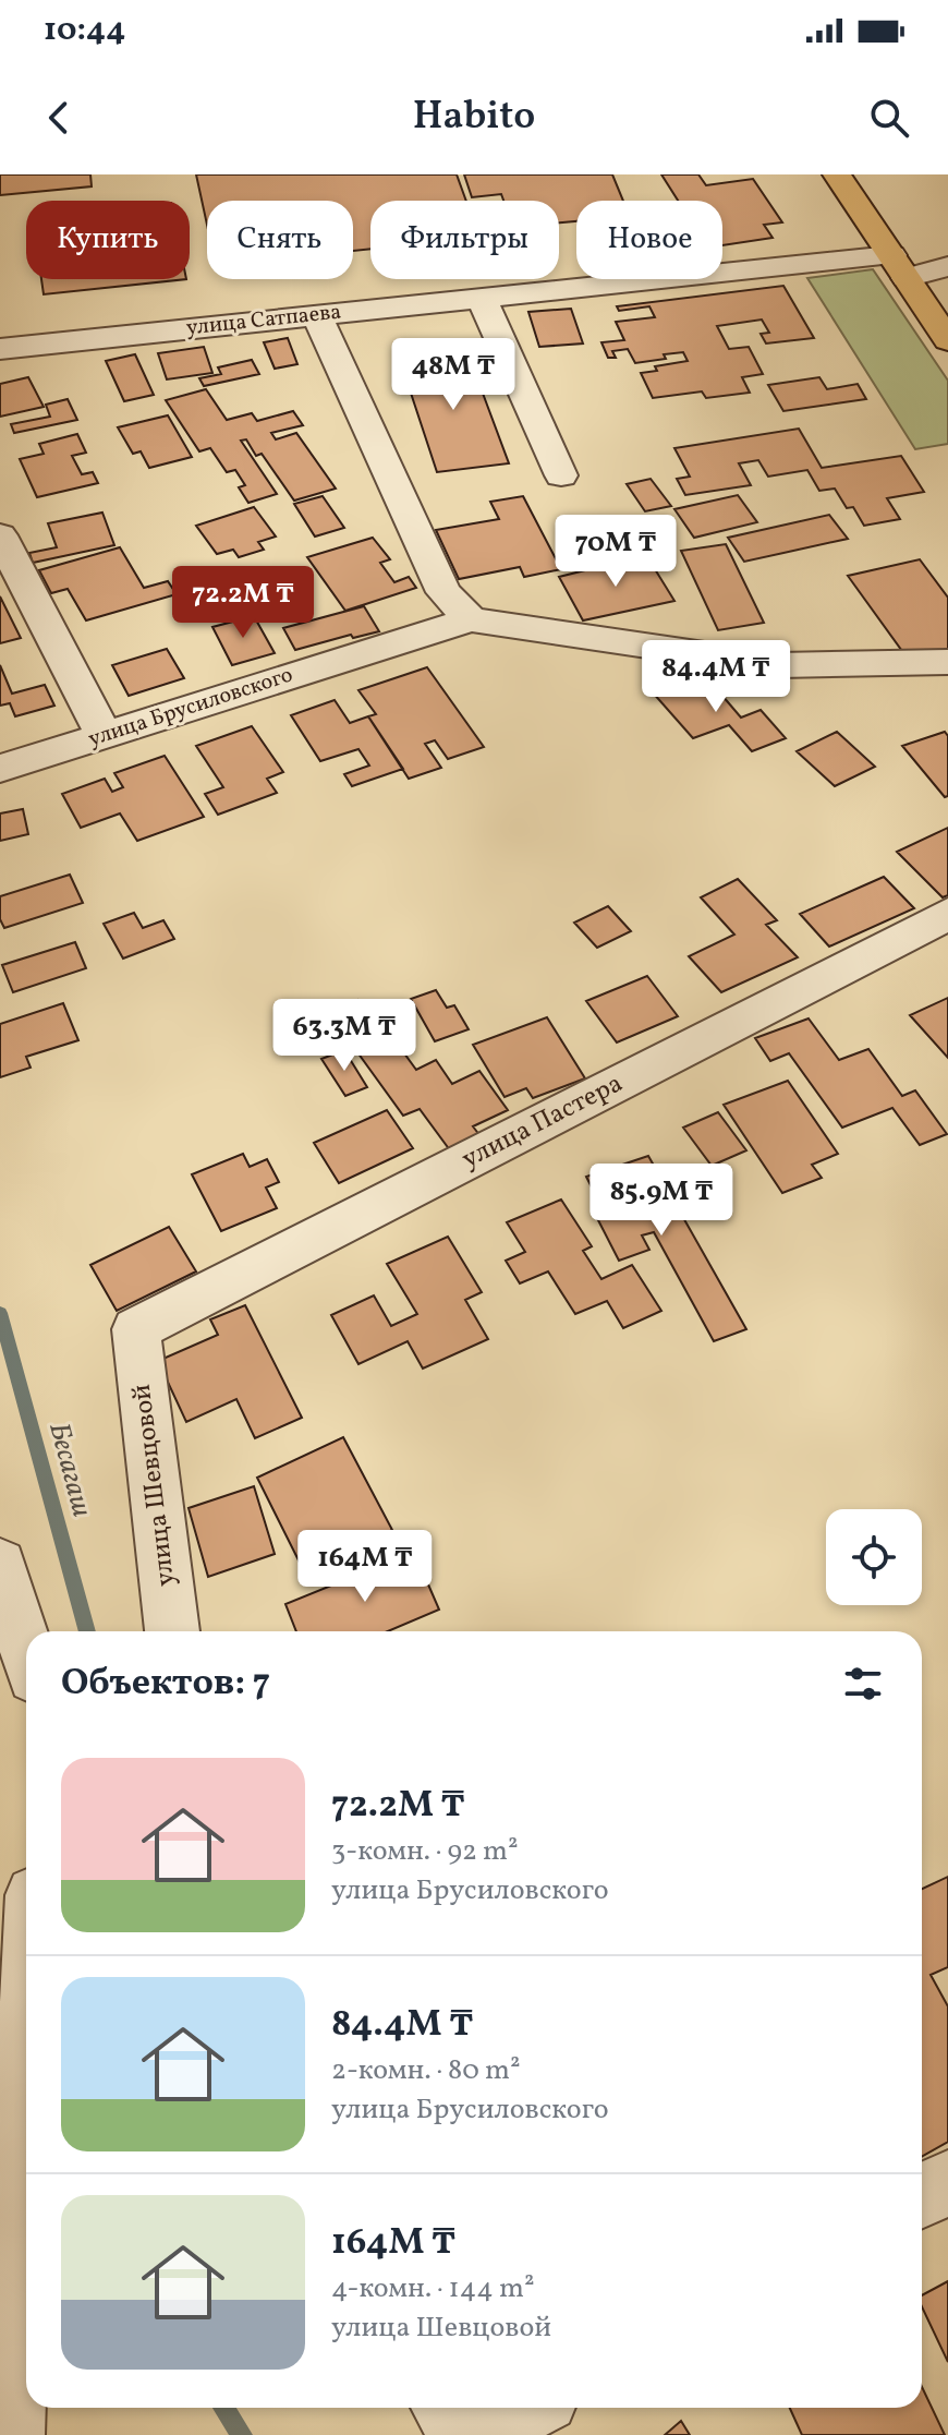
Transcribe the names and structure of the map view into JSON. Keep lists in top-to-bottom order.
{
  "streets": {
    "street": [
      "улица Сатпаева",
      "улица Брусиловского",
      "улица Пастера",
      "улица Шевцовой"
    ]
  },
  "crossings": [
    ["улица Пастера", "улица Шевцовой"]
  ],
  "water": ["Бесагаш"],
  "page": {
    "status": "10:44",
    "header": "Habito",
    "chip": [
      "Купить",
      "Снять",
      "Фильтры",
      "Новое"
    ],
    "price": [
      "48M ₸",
      "70M ₸",
      "72.2M ₸",
      "84.4M ₸",
      "63.3M ₸",
      "85.9M ₸",
      "164M ₸"
    ],
    "heading": "Объектов: 7",
    "list": [
      {
        "name": "72.2M ₸",
        "note": "3-комн. · 92 m² · улица Брусиловского"
      },
      {
        "name": "84.4M ₸",
        "note": "2-комн. · 80 m² · улица Брусиловского"
      },
      {
        "name": "164M ₸",
        "note": "4-комн. · 144 m² · улица Шевцовой"
      }
    ]
  }
}
